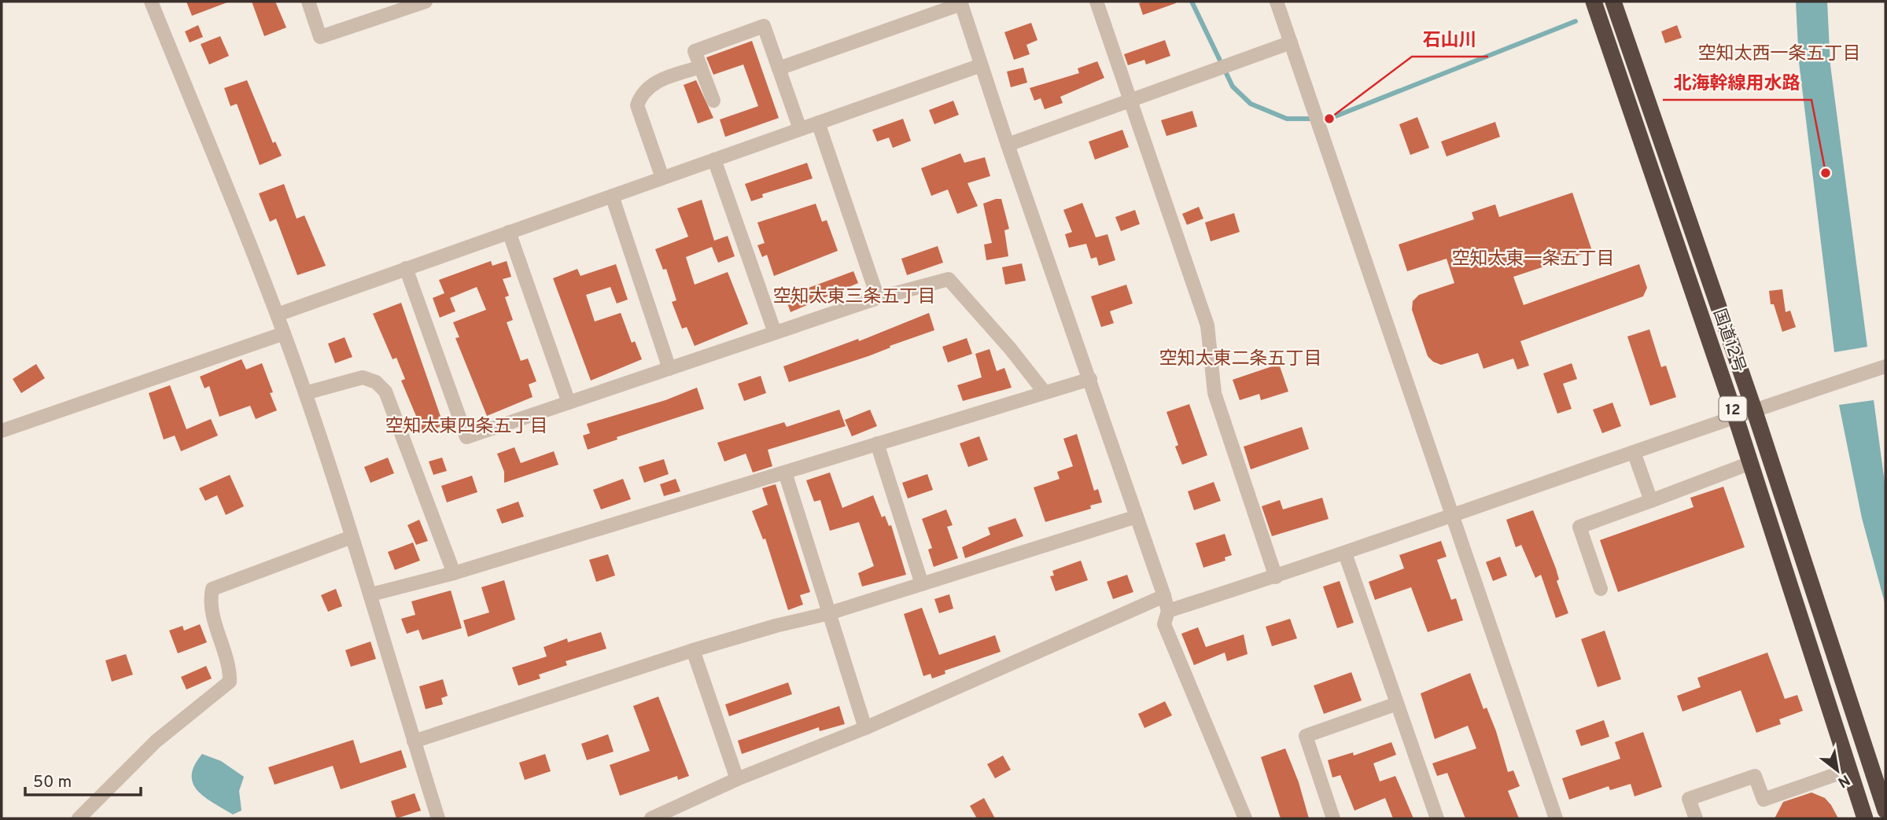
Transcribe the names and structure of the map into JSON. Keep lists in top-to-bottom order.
{
  "streets": {
    "highway": ["国道12号", "12"]
  },
  "districts": [
    "空知太西一条五丁目",
    "空知太東一条五丁目",
    "空知太東三条五丁目",
    "空知太東二条五丁目",
    "空知太東四条五丁目"
  ],
  "places": ["石山川", "北海幹線用水路"],
  "scale_bar": "50 m",
  "north": "bottom right"
}
